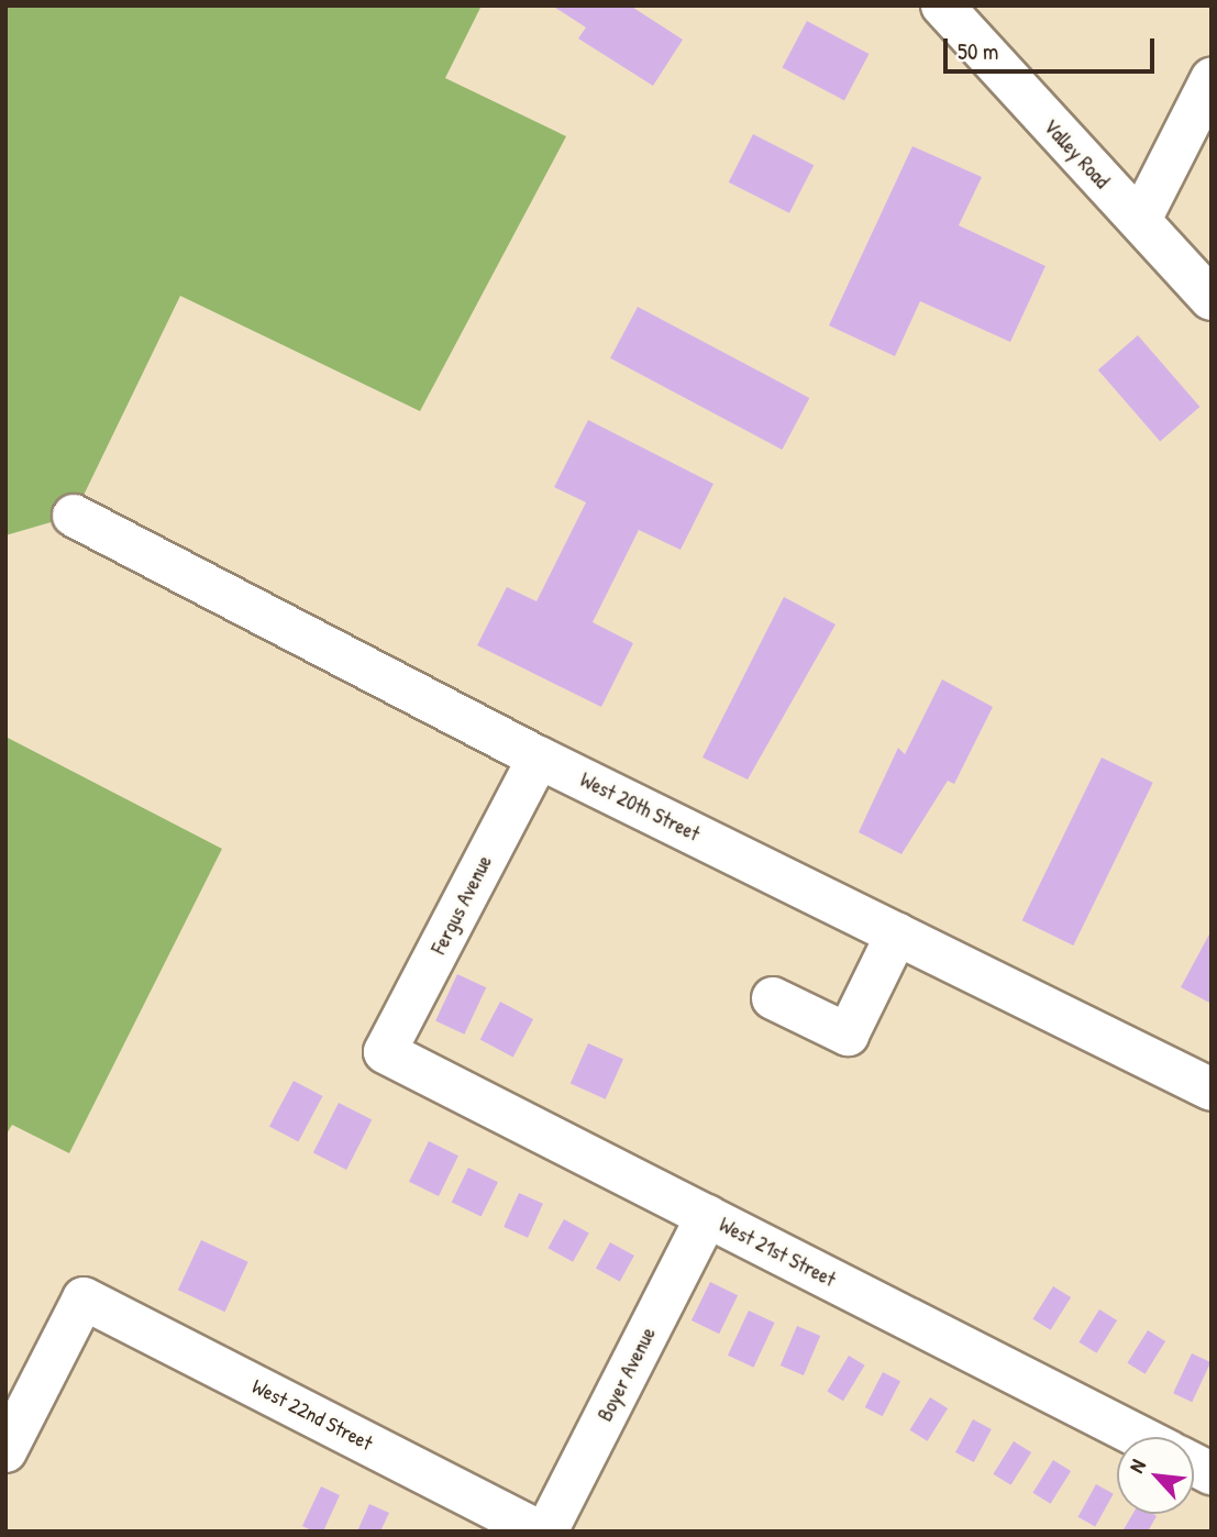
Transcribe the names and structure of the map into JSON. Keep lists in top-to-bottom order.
{
  "streets": {
    "street": [
      "Valley Road",
      "West 20th Street",
      "Fergus Avenue",
      "West 21st Street",
      "Boyer Avenue",
      "West 22nd Street"
    ]
  },
  "crossings": [
    ["West 20th Street", "Fergus Avenue"],
    ["Fergus Avenue", "West 21st Street"],
    ["West 21st Street", "Boyer Avenue"]
  ],
  "scale_bar": "50 m",
  "north": "top left"
}
